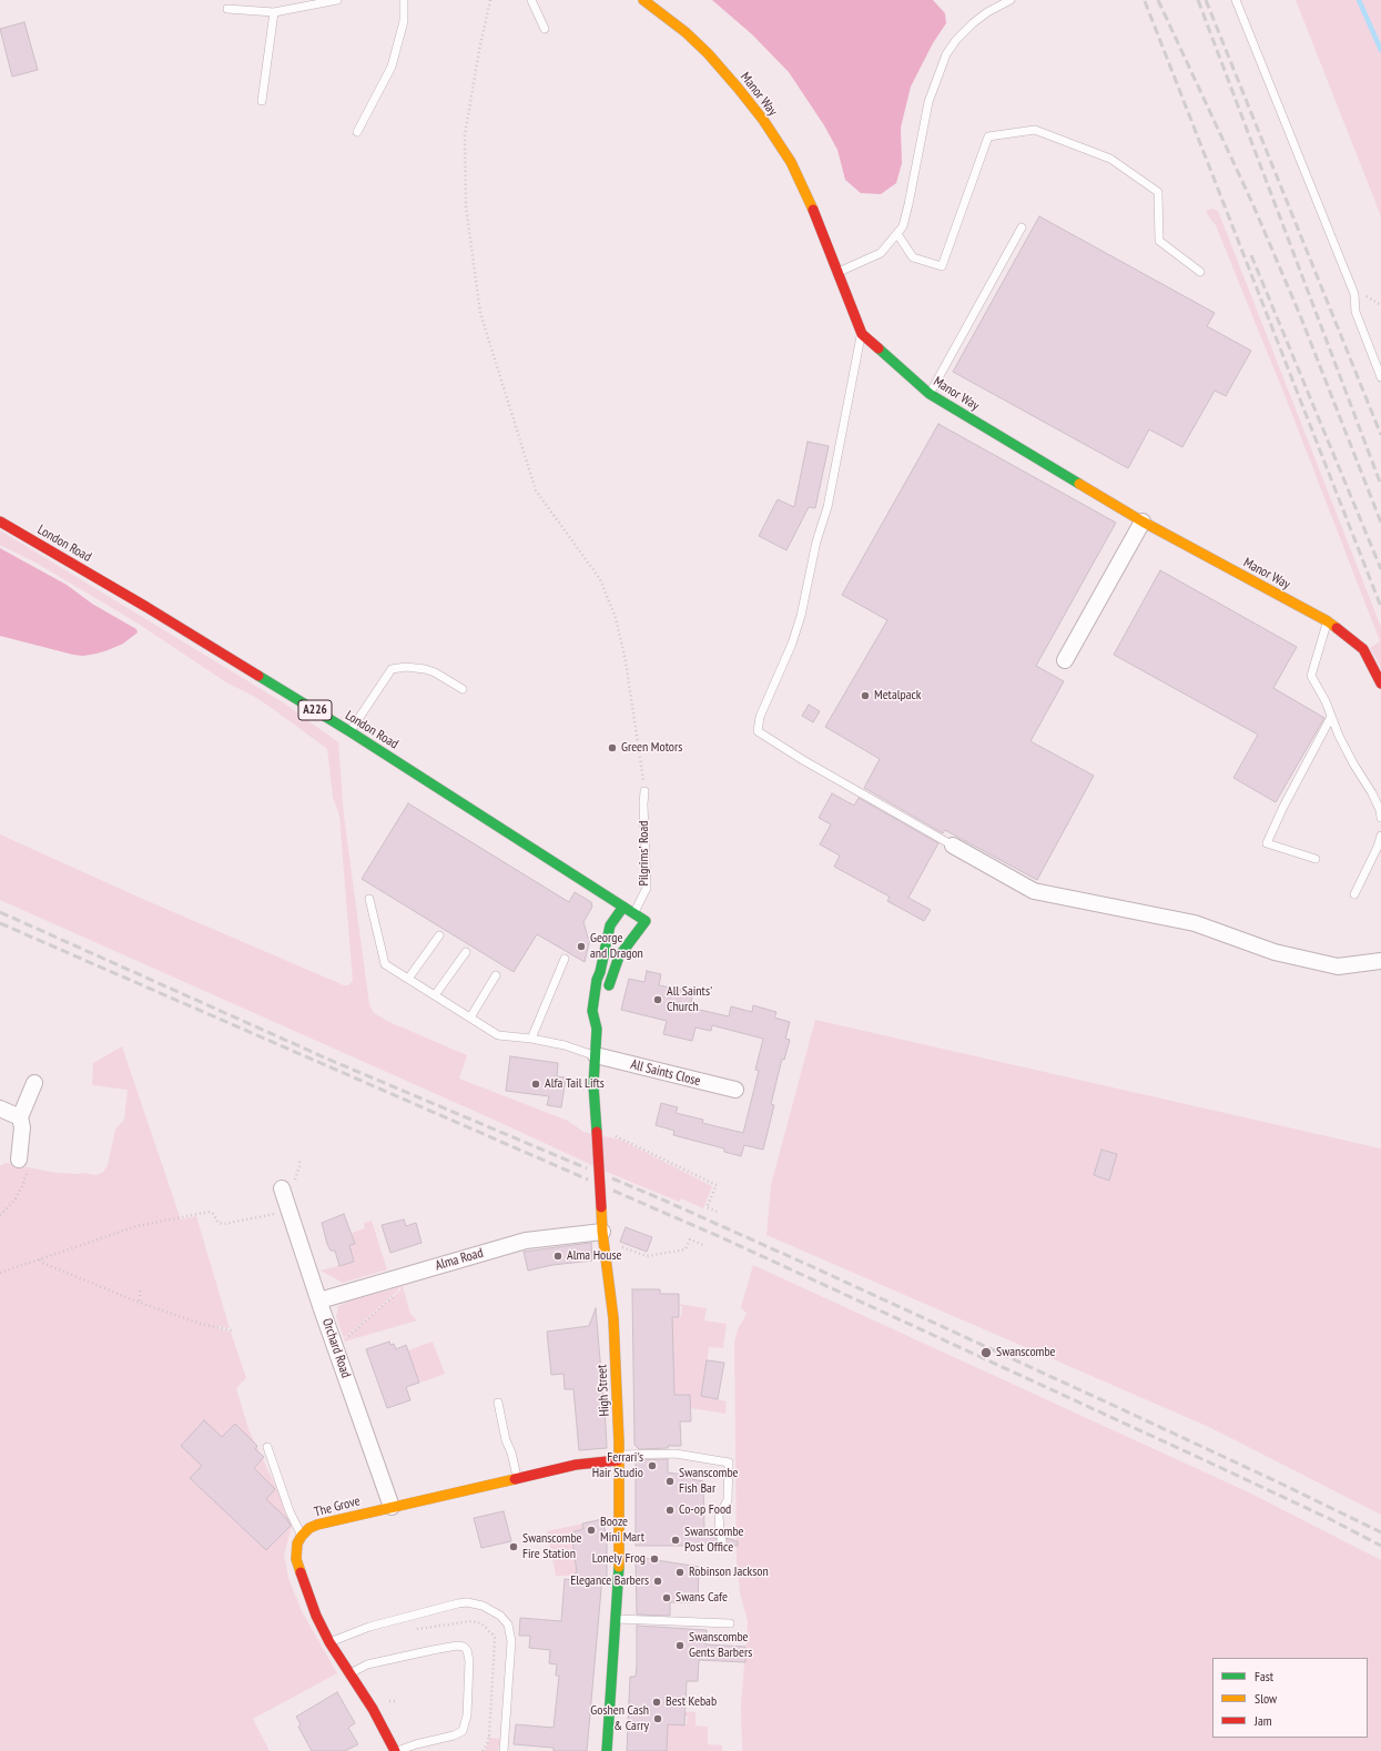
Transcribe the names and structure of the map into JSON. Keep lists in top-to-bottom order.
{
  "streets": {
    "main road": [
      "Manor Way",
      "London Road",
      "A226",
      "High Street",
      "The Grove"
    ],
    "street": ["All Saints Close", "Alma Road", "Orchard Road"],
    "lane": ["Pilgrims' Road"]
  },
  "crossings": [
    ["London Road", "A226"],
    ["London Road", "Pilgrims' Road"],
    ["London Road", "High Street"],
    ["A226", "Pilgrims' Road"],
    ["All Saints Close", "High Street"],
    ["Alma Road", "Orchard Road"],
    ["Alma Road", "High Street"],
    ["Orchard Road", "The Grove"],
    ["High Street", "The Grove"]
  ],
  "places": [
    "Metalpack",
    "Green Motors",
    "George and Dragon",
    "All Saints' Church",
    "Alfa Tail Lifts",
    "Alma House",
    "Swanscombe",
    "Ferrari's Hair Studio",
    "Swanscombe Fish Bar",
    "Co-op Food",
    "Booze Mini Mart",
    "Swanscombe Post Office",
    "Swanscombe Fire Station",
    "Lonely Frog",
    "Robinson Jackson",
    "Elegance Barbers",
    "Swans Cafe",
    "Swanscombe Gents Barbers",
    "Best Kebab",
    "Goshen Cash & Carry"
  ],
  "legend": ["Fast", "Slow", "Jam"]
}
